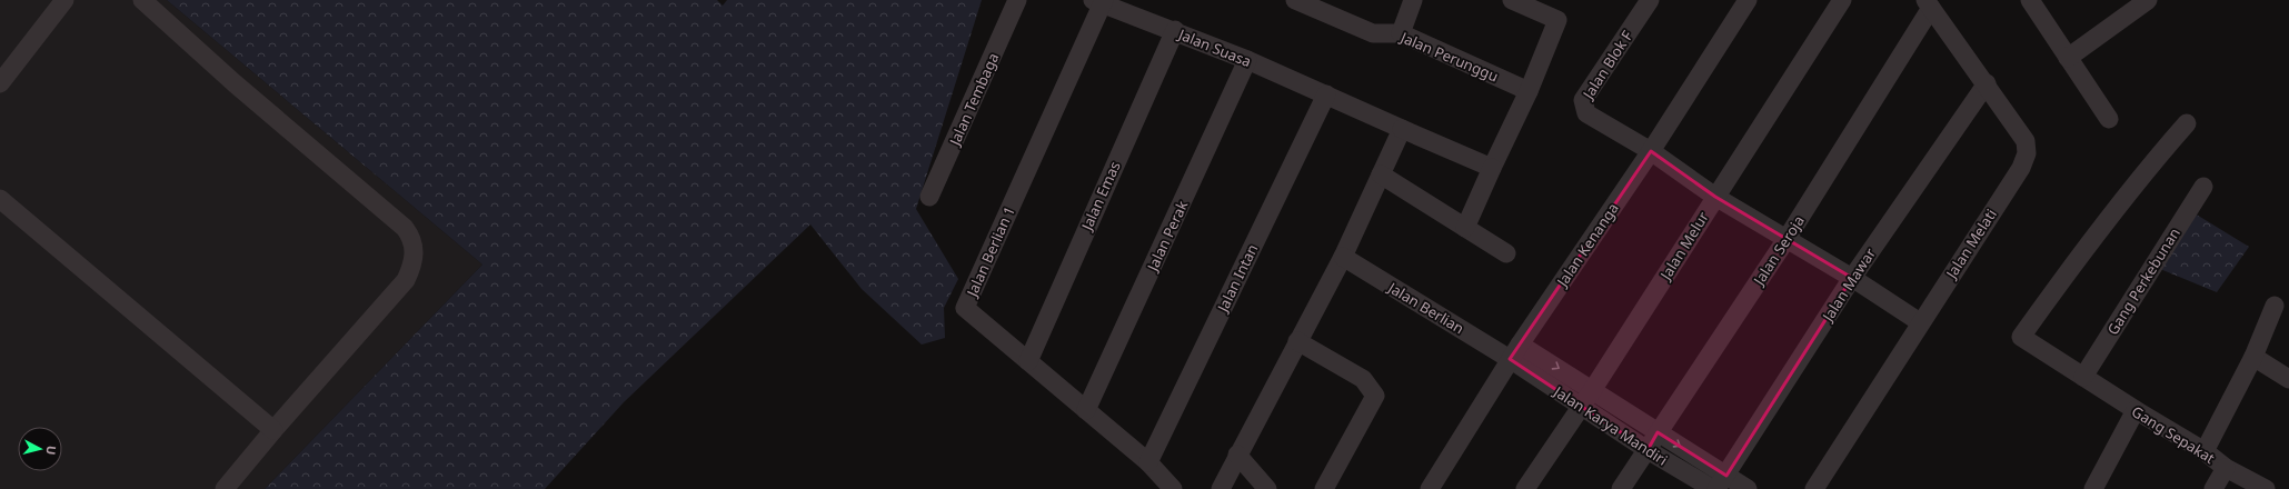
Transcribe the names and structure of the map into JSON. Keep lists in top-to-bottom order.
{
  "streets": {
    "street": [
      "Jalan Suasa",
      "Jalan Perunggu",
      "Jalan Blok F",
      "Jalan Tembaga",
      "Jalan Emas",
      "Jalan Perak",
      "Jalan Melati",
      "Jalan Kenanga",
      "Jalan Melur",
      "Jalan Seroja",
      "Jalan Berlian 1",
      "Jalan Intan",
      "Gang Perkebunan",
      "Jalan Mawar",
      "Jalan Berlian",
      "Jalan Karya Mandiri",
      "Gang Sepakat"
    ]
  },
  "crossings": [
    ["Jalan Suasa", "Jalan Emas"],
    ["Jalan Suasa", "Jalan Perak"],
    ["Jalan Suasa", "Jalan Berlian 1"],
    ["Jalan Suasa", "Jalan Intan"],
    ["Jalan Blok F", "Jalan Kenanga"],
    ["Jalan Emas", "Jalan Berlian 1"],
    ["Jalan Perak", "Jalan Berlian 1"],
    ["Jalan Melati", "Jalan Seroja"],
    ["Jalan Melati", "Jalan Mawar"],
    ["Jalan Kenanga", "Jalan Berlian"],
    ["Jalan Kenanga", "Jalan Karya Mandiri"],
    ["Jalan Melur", "Jalan Karya Mandiri"],
    ["Jalan Seroja", "Jalan Karya Mandiri"],
    ["Jalan Berlian 1", "Jalan Intan"],
    ["Gang Perkebunan", "Gang Sepakat"],
    ["Jalan Mawar", "Jalan Karya Mandiri"],
    ["Jalan Berlian", "Jalan Karya Mandiri"]
  ],
  "north": "right"
}
